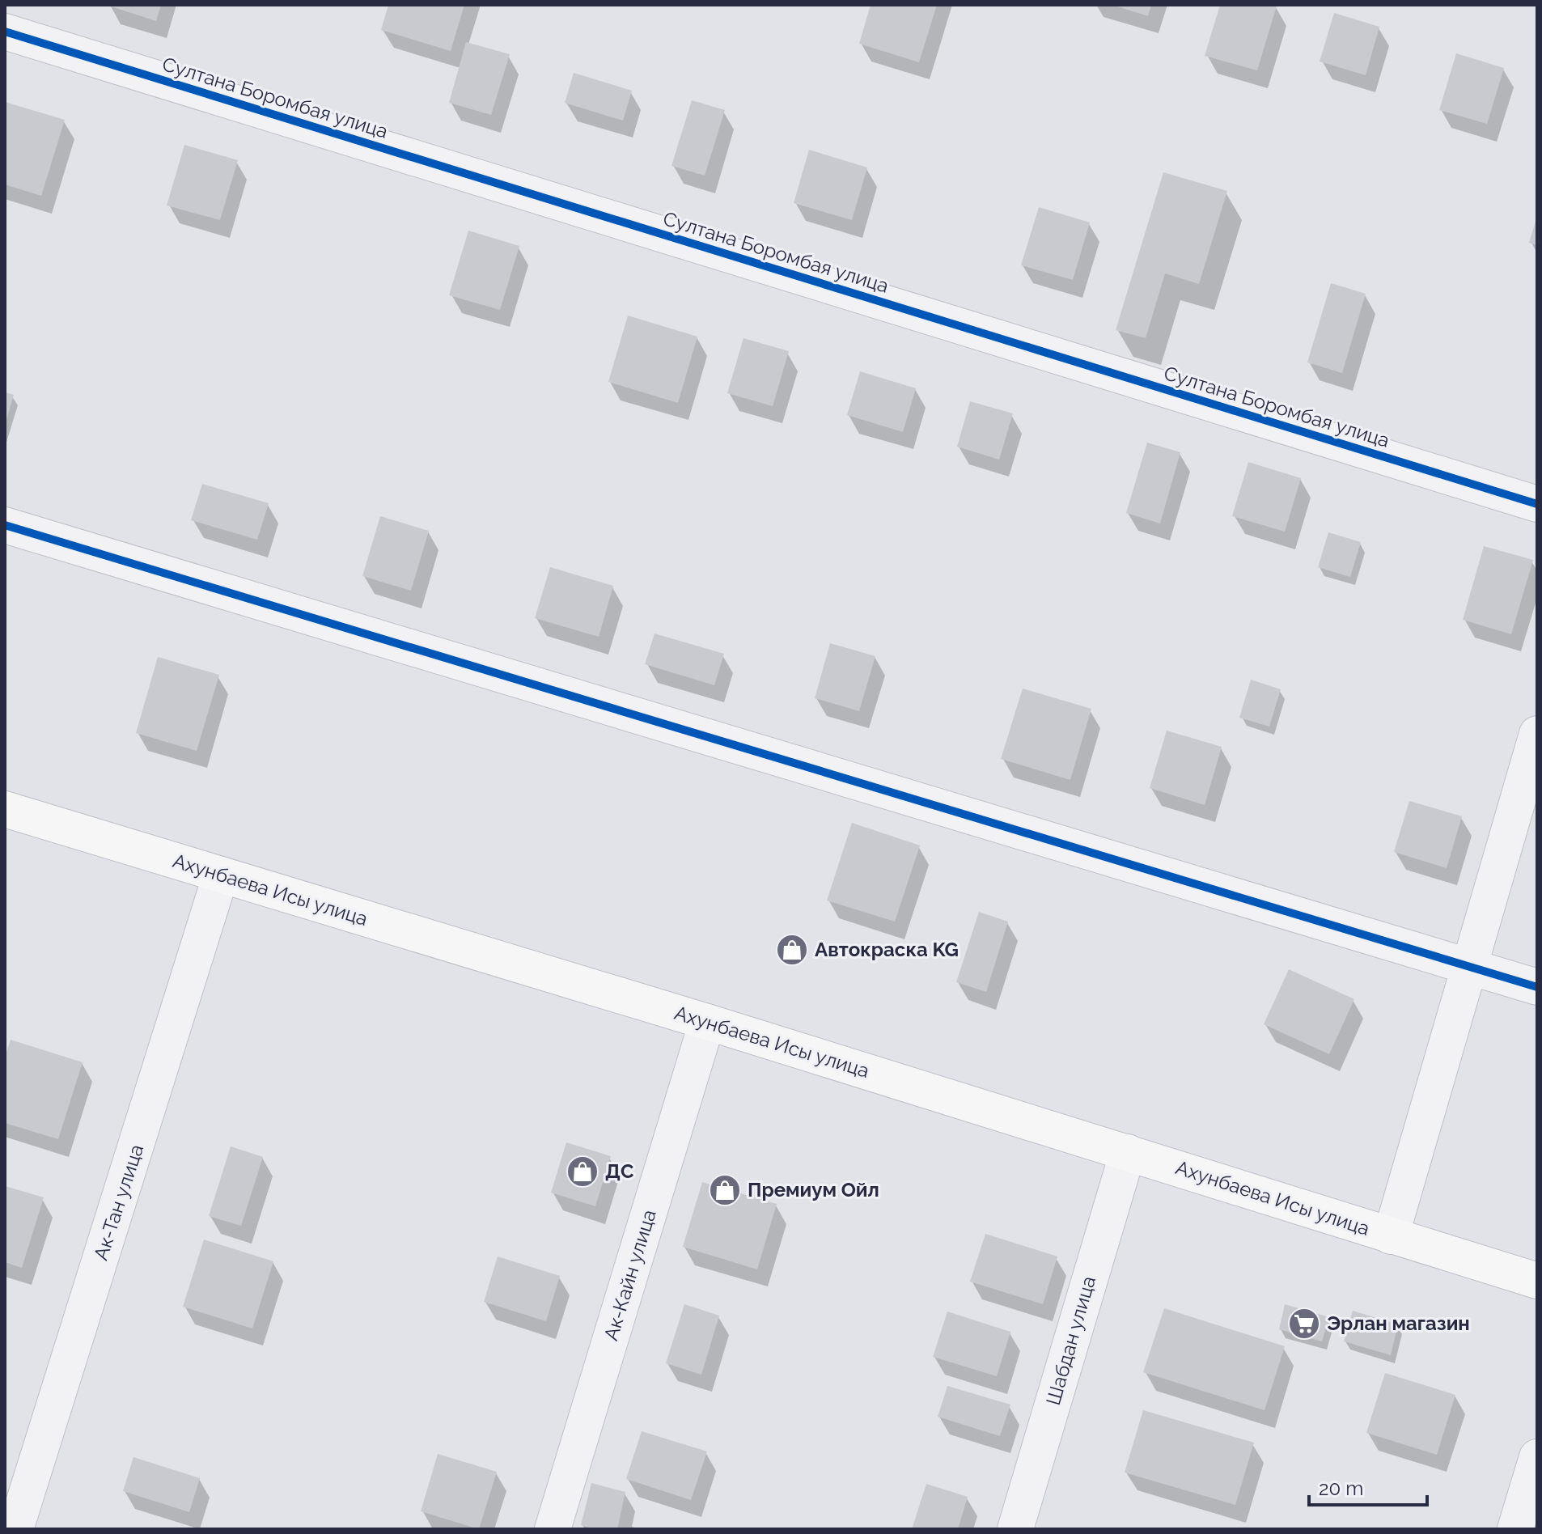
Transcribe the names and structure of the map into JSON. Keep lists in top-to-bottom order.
{
  "streets": {
    "main road": ["Ахунбаева Исы улица"],
    "street": [
      "Султана Боромбая улица",
      "Ак-Тан улица",
      "Ак-Кайн улица",
      "Шабдан улица"
    ]
  },
  "crossings": [
    ["Ахунбаева Исы улица", "Ак-Тан улица"],
    ["Ахунбаева Исы улица", "Ак-Кайн улица"],
    ["Ахунбаева Исы улица", "Шабдан улица"]
  ],
  "places": {
    "shop": ["Автокраска KG", "ДС", "Премиум Ойл"],
    "supermarket": ["Эрлан магазин"]
  },
  "scale_bar": "20 m"
}
